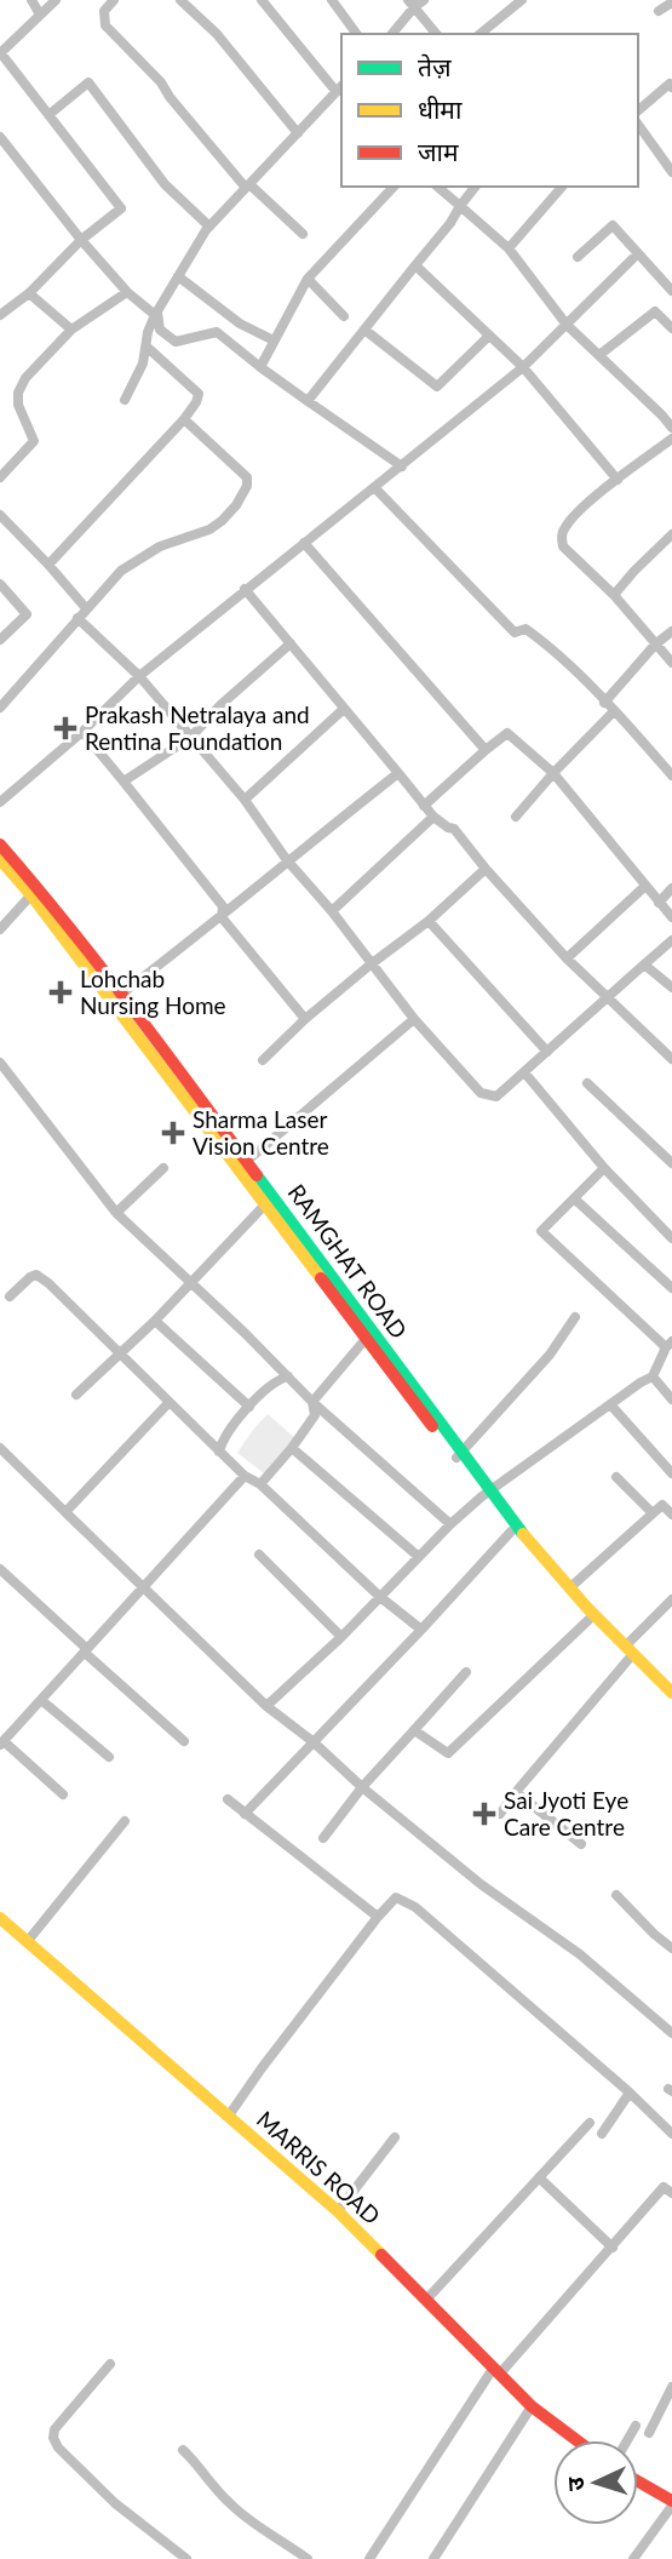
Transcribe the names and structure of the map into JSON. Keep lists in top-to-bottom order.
{
  "streets": {
    "main road": ["RAMGHAT ROAD", "MARRIS ROAD"]
  },
  "places": {
    "health": [
      "Prakash Netralaya and Rentina Foundation",
      "Lohchab Nursing Home",
      "Sharma Laser Vision Centre",
      "Sai Jyoti Eye Care Centre"
    ]
  },
  "legend": ["तेज़", "धीमा", "जाम"],
  "north": "left"
}
